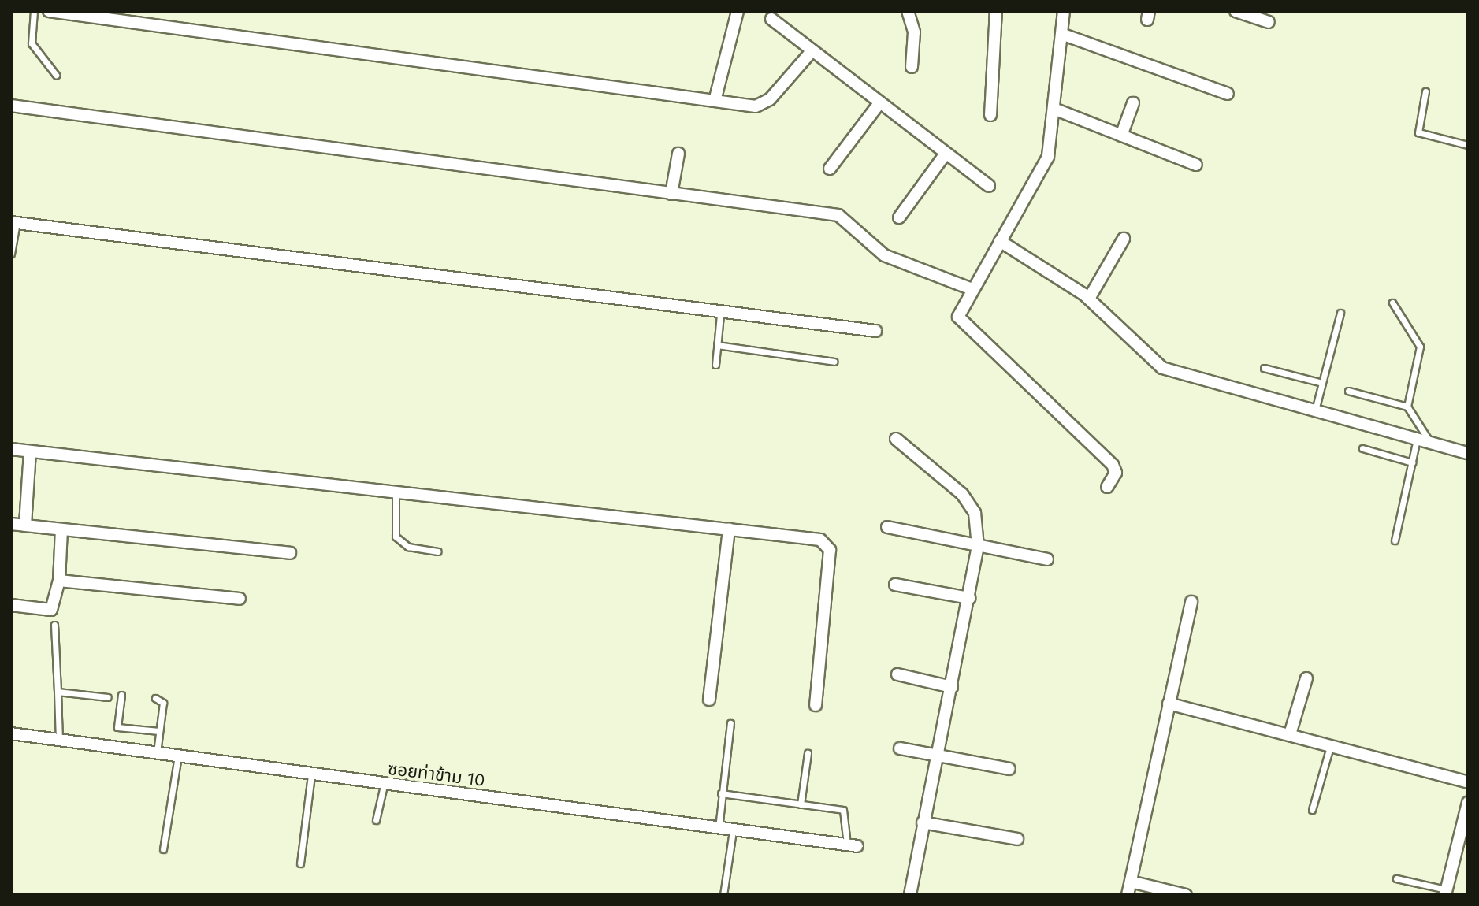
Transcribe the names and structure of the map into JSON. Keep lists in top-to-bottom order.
{
  "streets": {
    "street": ["ซอยท่าข้าม 10"]
  }
}
